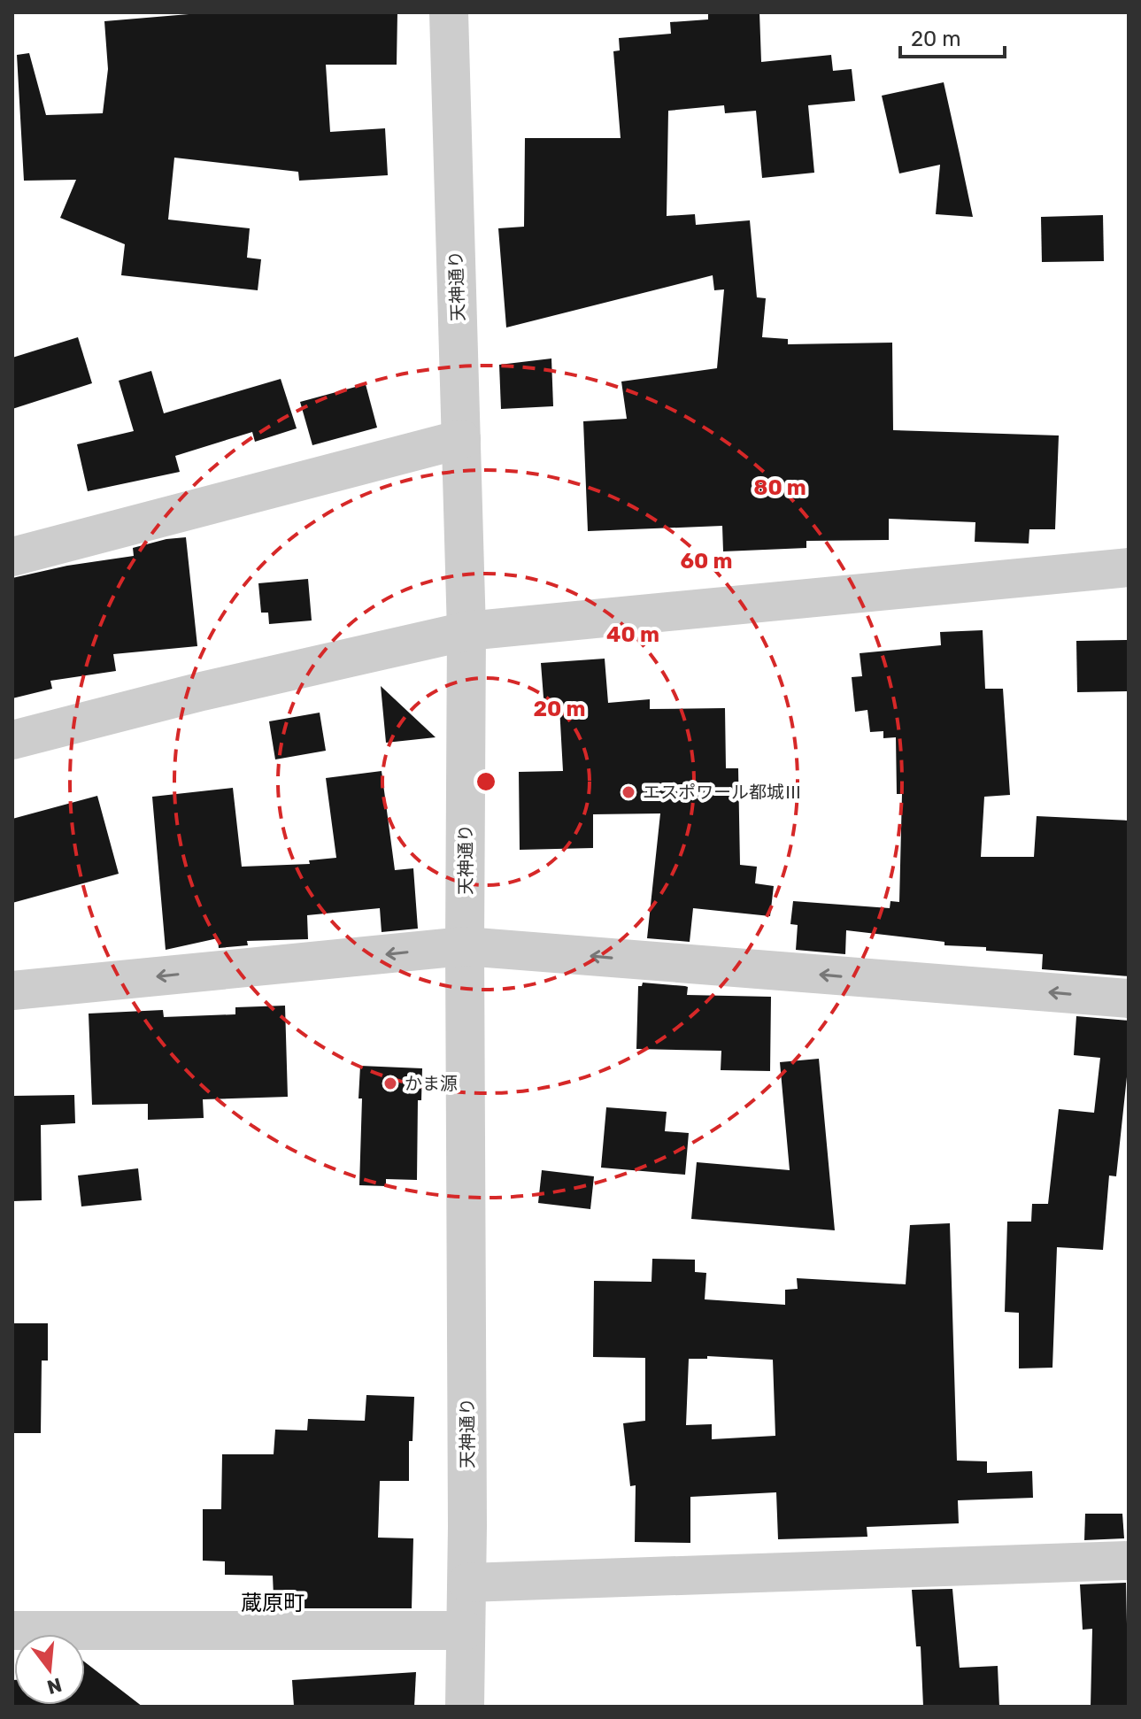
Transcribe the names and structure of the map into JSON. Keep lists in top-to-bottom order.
{
  "streets": {
    "street": ["天神通り"]
  },
  "districts": ["蔵原町"],
  "places": ["エスポワール都城Ⅲ", "かま源"],
  "scale_bar": "20 m",
  "north": "bottom",
  "rings": [
    "80 m",
    "60 m",
    "40 m",
    "20 m"
  ]
}
